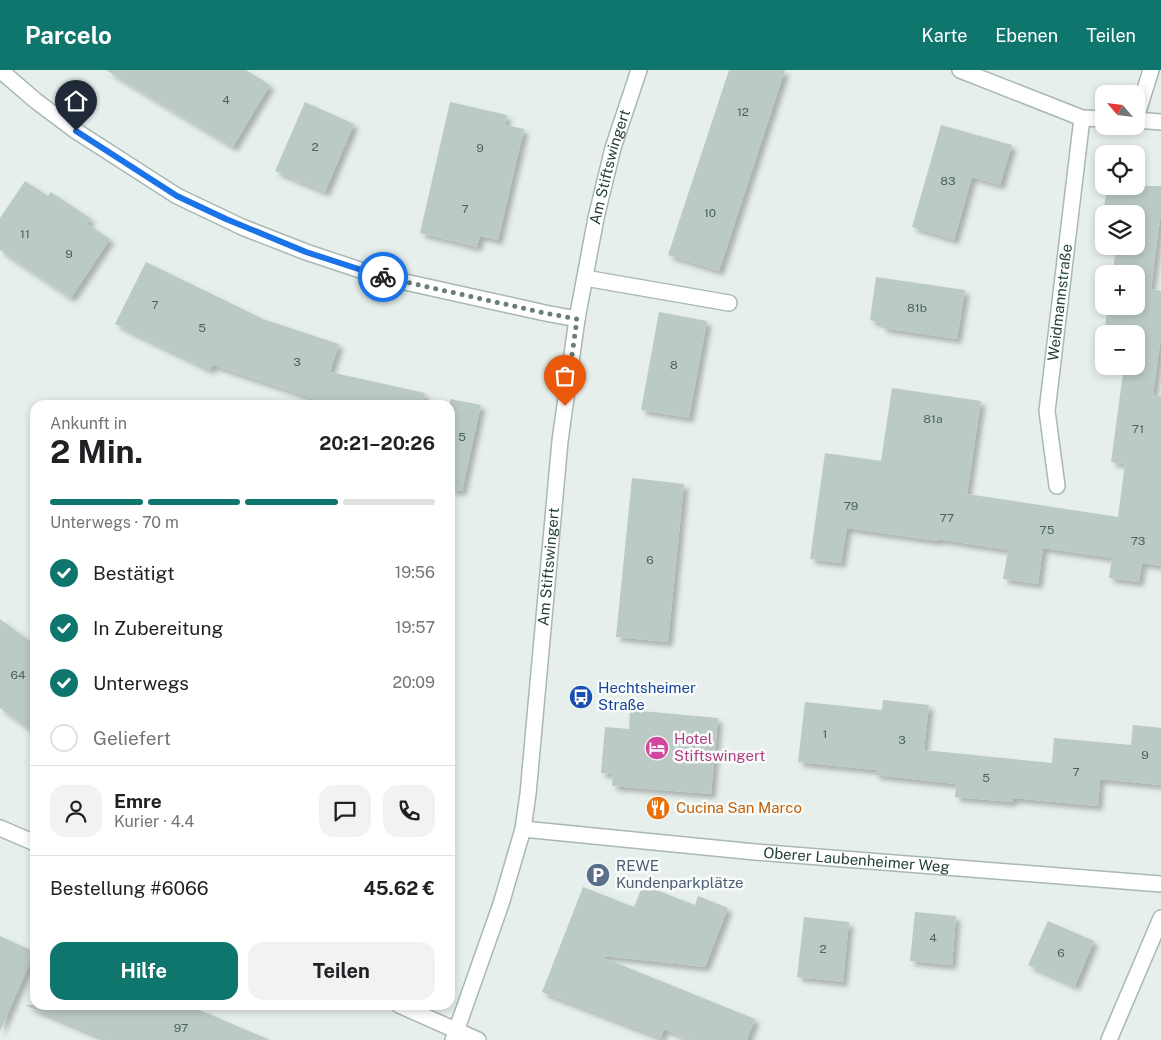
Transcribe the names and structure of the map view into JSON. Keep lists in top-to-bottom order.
{
  "streets": {
    "street": ["Am Stiftswingert", "Weidmannstraße", "Oberer Laubenheimer Weg"]
  },
  "crossings": [
    ["Am Stiftswingert", "Oberer Laubenheimer Weg"]
  ],
  "places": {
    "bus stop": ["Hechtsheimer Straße"],
    "hotel": ["Hotel Stiftswingert"],
    "restaurant": ["Cucina San Marco"],
    "parking": ["REWE Kundenparkplätze"]
  },
  "house_numbers": [
    "4",
    "12",
    "2",
    "9",
    "83",
    "7",
    "10",
    "11",
    "9",
    "7",
    "81b",
    "5",
    "3",
    "8",
    "81a",
    "71",
    "5",
    "79",
    "77",
    "75",
    "73",
    "6",
    "64",
    "1",
    "3",
    "9",
    "7",
    "5",
    "4",
    "2",
    "6",
    "97"
  ],
  "north": "top left",
  "page": {
    "header": "Parcelo",
    "nav": ["Karte", "Ebenen", "Teilen"],
    "map_buttons": ["+", "−"],
    "heading": ["2 Min.", "Ankunft in", "20:21–20:26"],
    "panel": [
      "Emre",
      "Kurier · 4.4",
      "Bestellung #6066",
      "45.62 €"
    ],
    "bar": "Unterwegs · 70 m",
    "list": [
      ["Bestätigt", "19:56"],
      ["In Zubereitung", "19:57"],
      ["Unterwegs", "20:09"],
      "Geliefert"
    ],
    "buttons": ["Hilfe", "Teilen"]
  }
}
